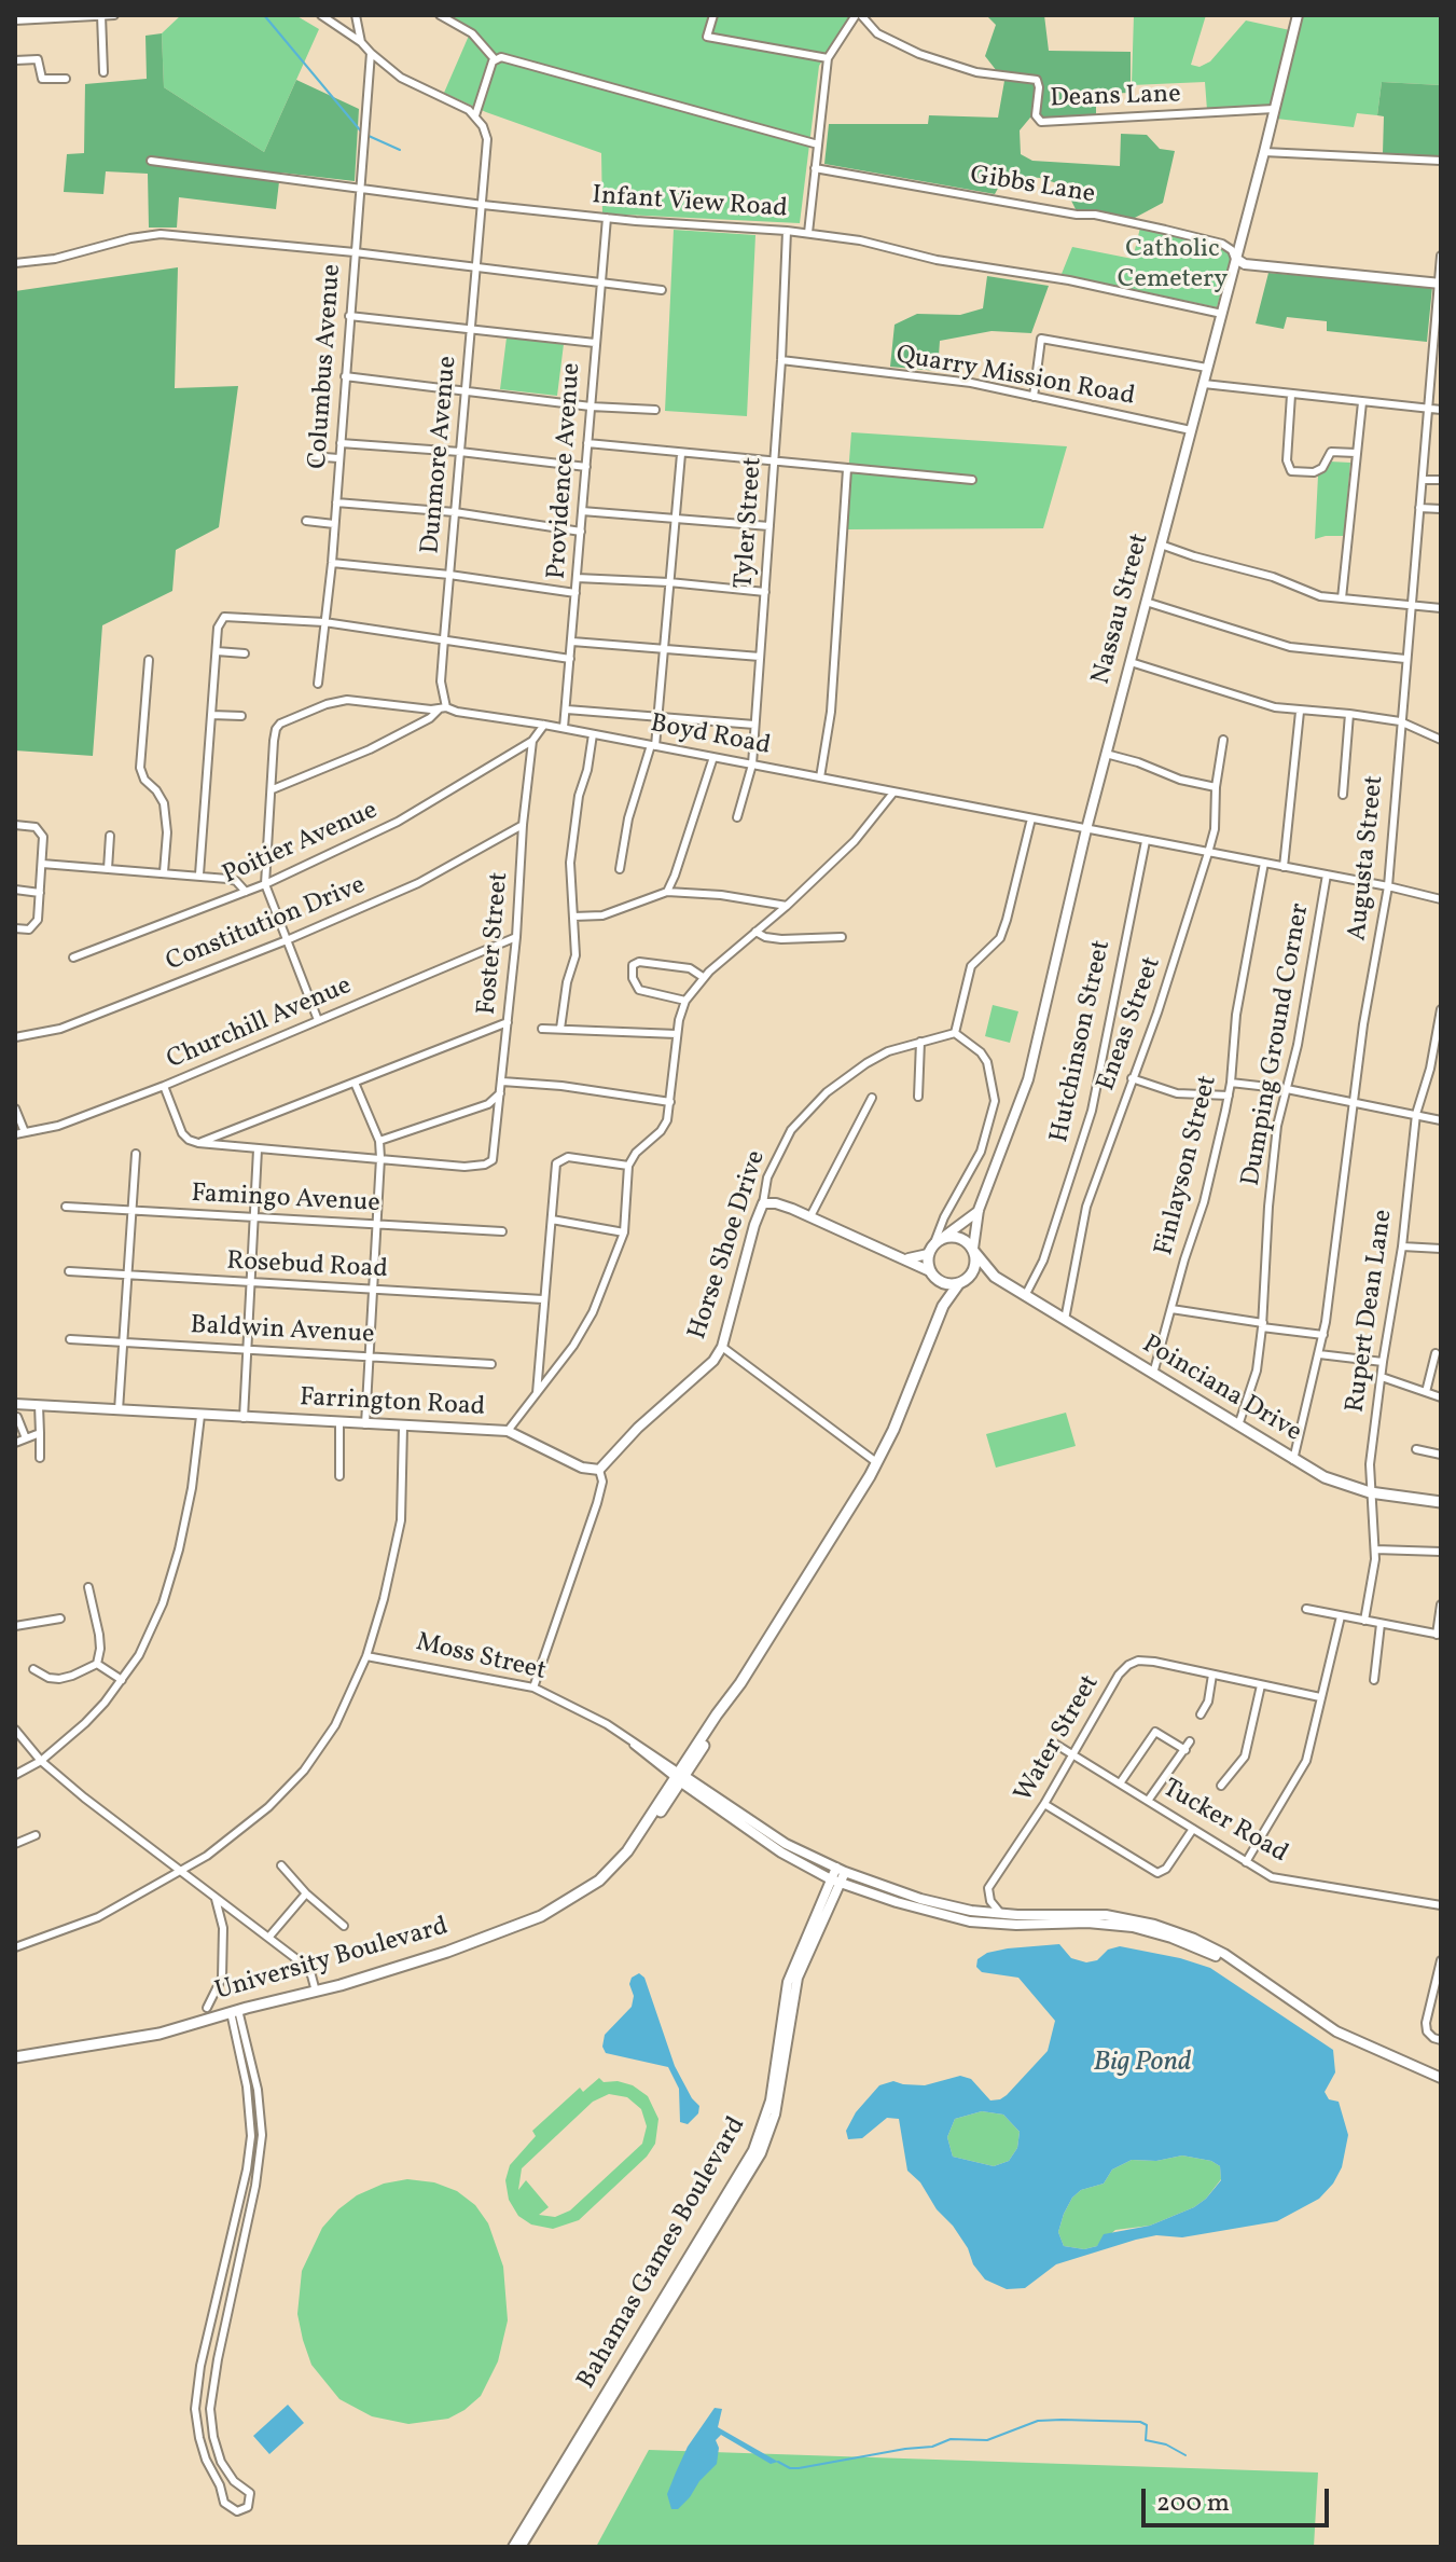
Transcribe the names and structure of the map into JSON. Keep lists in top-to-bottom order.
{
  "streets": {
    "main road": [
      "Nassau Street",
      "Horse Shoe Drive",
      "Poinciana Drive",
      "Farrington Road",
      "University Boulevard",
      "Bahamas Games Boulevard"
    ],
    "street": [
      "Deans Lane",
      "Gibbs Lane",
      "Infant View Road",
      "Columbus Avenue",
      "Quarry Mission Road",
      "Dunmore Avenue",
      "Providence Avenue",
      "Tyler Street",
      "Boyd Road",
      "Poitier Avenue",
      "Augusta Street",
      "Constitution Drive",
      "Foster Street",
      "Churchill Avenue",
      "Eneas Street",
      "Hutchinson Street",
      "Dumping Ground Corner",
      "Finlayson Street",
      "Famingo Avenue",
      "Rosebud Road",
      "Rupert Dean Lane",
      "Baldwin Avenue",
      "Moss Street",
      "Water Street",
      "Tucker Road"
    ]
  },
  "crossings": [
    ["Deans Lane", "Nassau Street"],
    ["Gibbs Lane", "Nassau Street"],
    ["Infant View Road", "Columbus Avenue"],
    ["Infant View Road", "Dunmore Avenue"],
    ["Infant View Road", "Providence Avenue"],
    ["Infant View Road", "Tyler Street"],
    ["Infant View Road", "Nassau Street"],
    ["Quarry Mission Road", "Tyler Street"],
    ["Quarry Mission Road", "Nassau Street"],
    ["Dunmore Avenue", "Boyd Road"],
    ["Providence Avenue", "Boyd Road"],
    ["Tyler Street", "Boyd Road"],
    ["Nassau Street", "Boyd Road"],
    ["Nassau Street", "University Boulevard"],
    ["Boyd Road", "Augusta Street"],
    ["Boyd Road", "Foster Street"],
    ["Boyd Road", "Eneas Street"],
    ["Boyd Road", "Hutchinson Street"],
    ["Boyd Road", "Dumping Ground Corner"],
    ["Boyd Road", "Finlayson Street"],
    ["Poitier Avenue", "Foster Street"],
    ["Augusta Street", "Poinciana Drive"],
    ["Constitution Drive", "Foster Street"],
    ["Foster Street", "Churchill Avenue"],
    ["Eneas Street", "Poinciana Drive"],
    ["Hutchinson Street", "Poinciana Drive"],
    ["Dumping Ground Corner", "Poinciana Drive"],
    ["Finlayson Street", "Poinciana Drive"],
    ["Rupert Dean Lane", "Poinciana Drive"],
    ["Moss Street", "University Boulevard"],
    ["Water Street", "Tucker Road"]
  ],
  "water": ["Big Pond"],
  "parks": ["Catholic Cemetery"],
  "scale_bar": "200 m"
}
